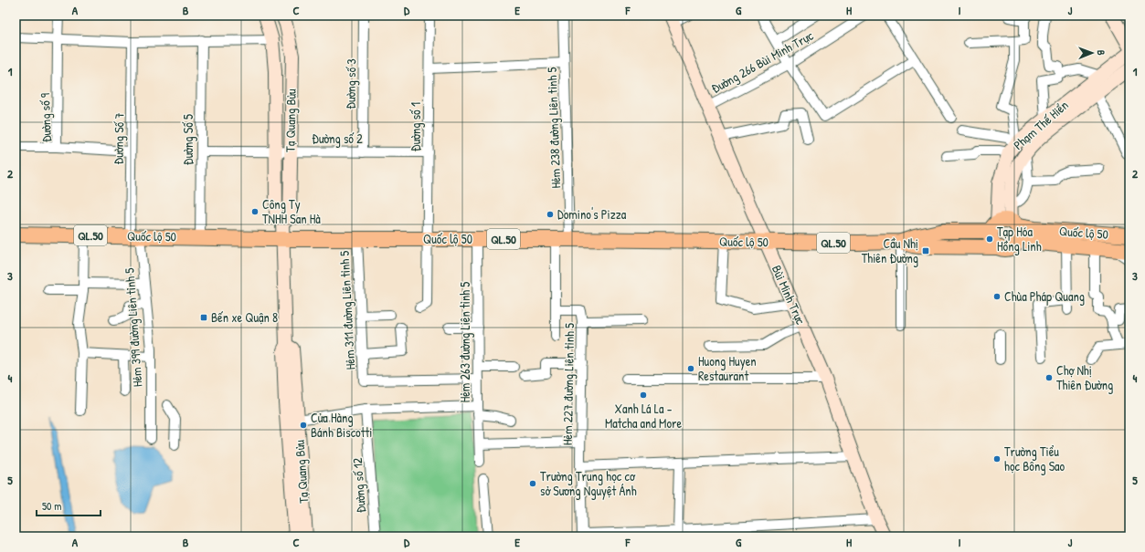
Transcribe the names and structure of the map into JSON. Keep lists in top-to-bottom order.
{
  "streets": {
    "main road": ["Quốc lộ 50", "QL.50"],
    "street": [
      "Đường 266 Bùi Minh Trực",
      "Đường số 3",
      "Đường số 9",
      "Tạ Quang Bửu",
      "Phạm Thế Hiển",
      "Đường số 1",
      "Hẻm 238 đường Liên tỉnh 5",
      "Đường Số 7",
      "Đường số 2",
      "Đường Số 5",
      "Bùi Minh Trực",
      "Hẻm 311 đường Liên tỉnh 5",
      "Hẻm 399 đường Liên tỉnh 5",
      "Hẻm 263 đường Liên tỉnh 5",
      "Hẻm 227 đường Liên tỉnh 5",
      "Đường số 12"
    ]
  },
  "crossings": [
    ["Đường 266 Bùi Minh Trực", "Bùi Minh Trực"],
    ["Đường số 3", "Đường số 2"],
    ["Đường số 9", "Đường Số 7"],
    ["Tạ Quang Bửu", "Đường số 2"],
    ["Tạ Quang Bửu", "Quốc lộ 50"],
    ["Phạm Thế Hiển", "Quốc lộ 50"],
    ["Phạm Thế Hiển", "QL.50"],
    ["Đường số 1", "Đường số 2"],
    ["Đường số 1", "Quốc lộ 50"],
    ["Hẻm 238 đường Liên tỉnh 5", "Quốc lộ 50"],
    ["Hẻm 238 đường Liên tỉnh 5", "Hẻm 227 đường Liên tỉnh 5"],
    ["Đường Số 7", "Quốc lộ 50"],
    ["Đường Số 7", "Hẻm 399 đường Liên tỉnh 5"],
    ["Đường số 2", "Đường Số 5"],
    ["Đường Số 5", "Quốc lộ 50"],
    ["Quốc lộ 50", "QL.50"],
    ["Quốc lộ 50", "Bùi Minh Trực"],
    ["Quốc lộ 50", "Hẻm 311 đường Liên tỉnh 5"],
    ["Quốc lộ 50", "Hẻm 399 đường Liên tỉnh 5"],
    ["Quốc lộ 50", "Hẻm 263 đường Liên tỉnh 5"],
    ["Quốc lộ 50", "Hẻm 227 đường Liên tỉnh 5"],
    ["Hẻm 311 đường Liên tỉnh 5", "Hẻm 263 đường Liên tỉnh 5"]
  ],
  "places": {
    "other": [
      "Công Ty TNHH San Hà",
      "Domino's Pizza",
      "Tạp Hóa Hồng Linh",
      "Chùa Pháp Quang",
      "Huong Huyen Restaurant",
      "Chợ Nhị Thiên Đường",
      "Xanh Lá La - Matcha and More",
      "Cửa Hàng Bánh Biscotti",
      "Trường Tiểu học Bông Sao",
      "Trường Trung học cơ sở Sương Nguyệt Ánh"
    ],
    "transit": ["Cầu Nhị Thiên Đường", "Bến xe Quận 8"]
  },
  "scale_bar": "50 m",
  "north": "right",
  "grid": {
    "columns": [
      "A",
      "B",
      "C",
      "D",
      "E",
      "F",
      "G",
      "H",
      "I",
      "J"
    ],
    "rows": [
      "1",
      "2",
      "3",
      "4",
      "5"
    ]
  }
}
